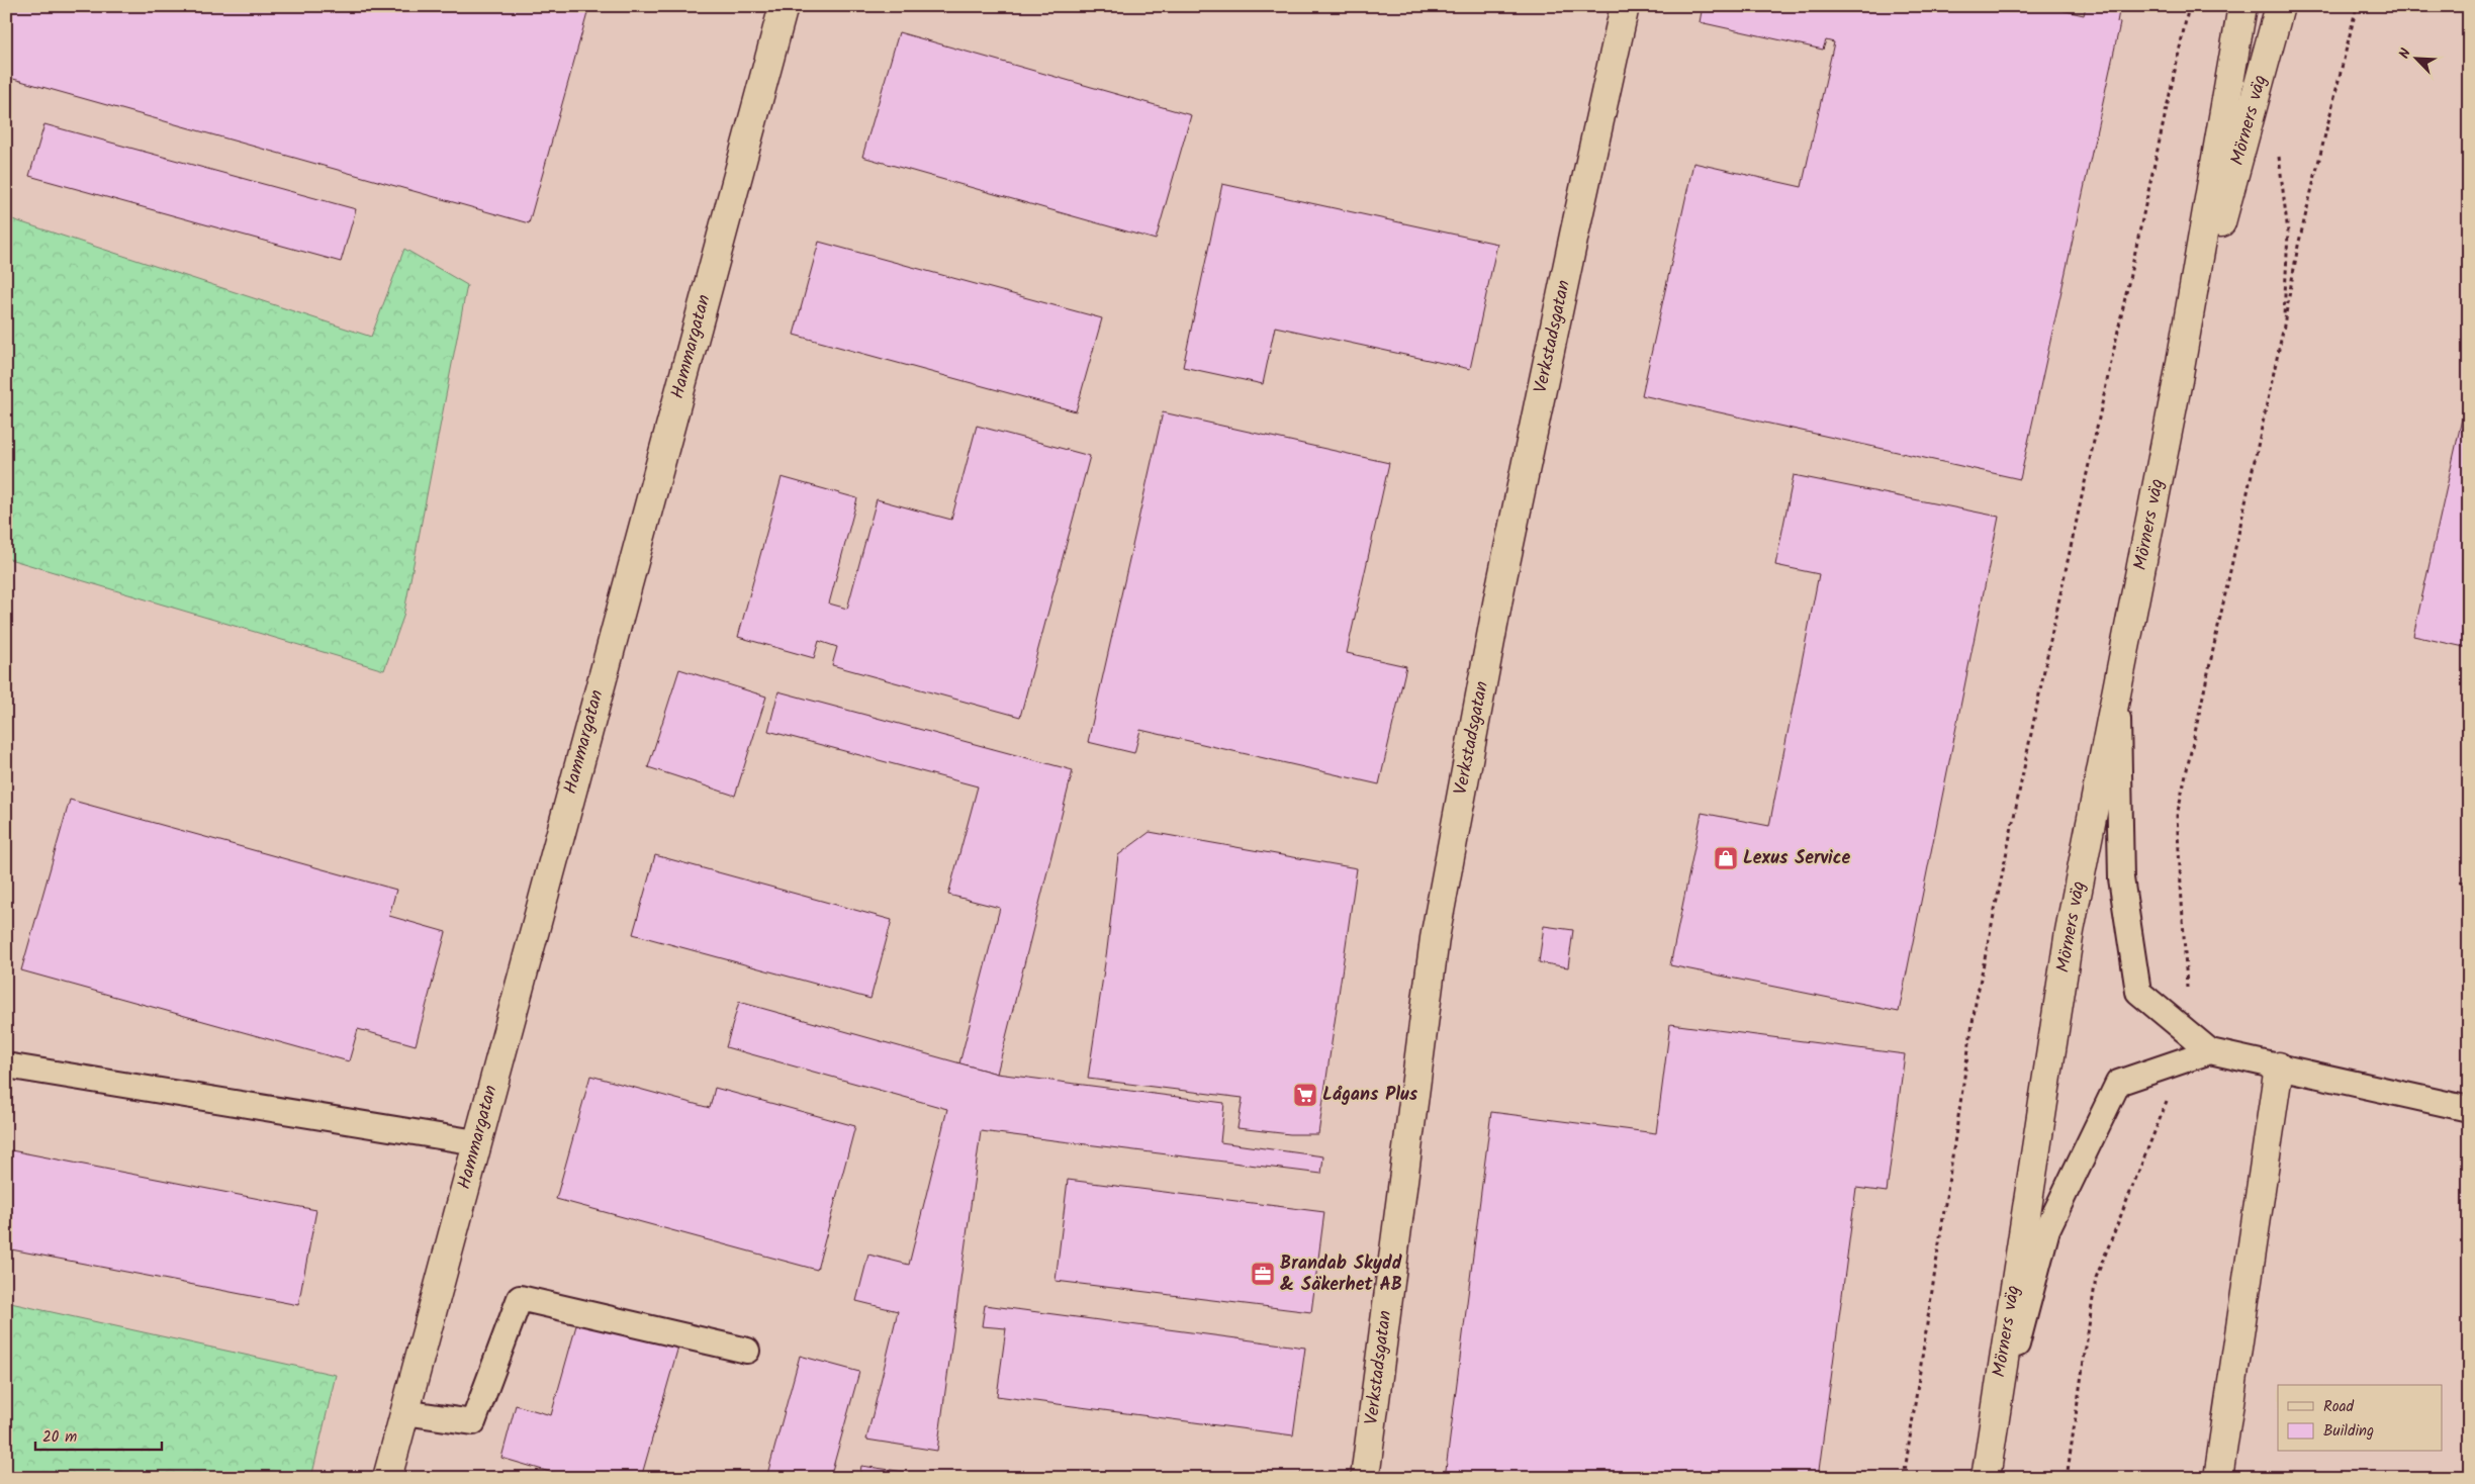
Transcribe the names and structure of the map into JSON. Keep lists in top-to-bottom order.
{
  "streets": {
    "street": ["Mörners väg", "Verkstadsgatan", "Hammargatan"]
  },
  "places": {
    "shop": ["Lexus Service"],
    "supermarket": ["Lågans Plus"],
    "office": ["Brandab Skydd & Säkerhet AB"]
  },
  "legend": ["Road", "Building"],
  "scale_bar": "20 m",
  "north": "top left"
}
